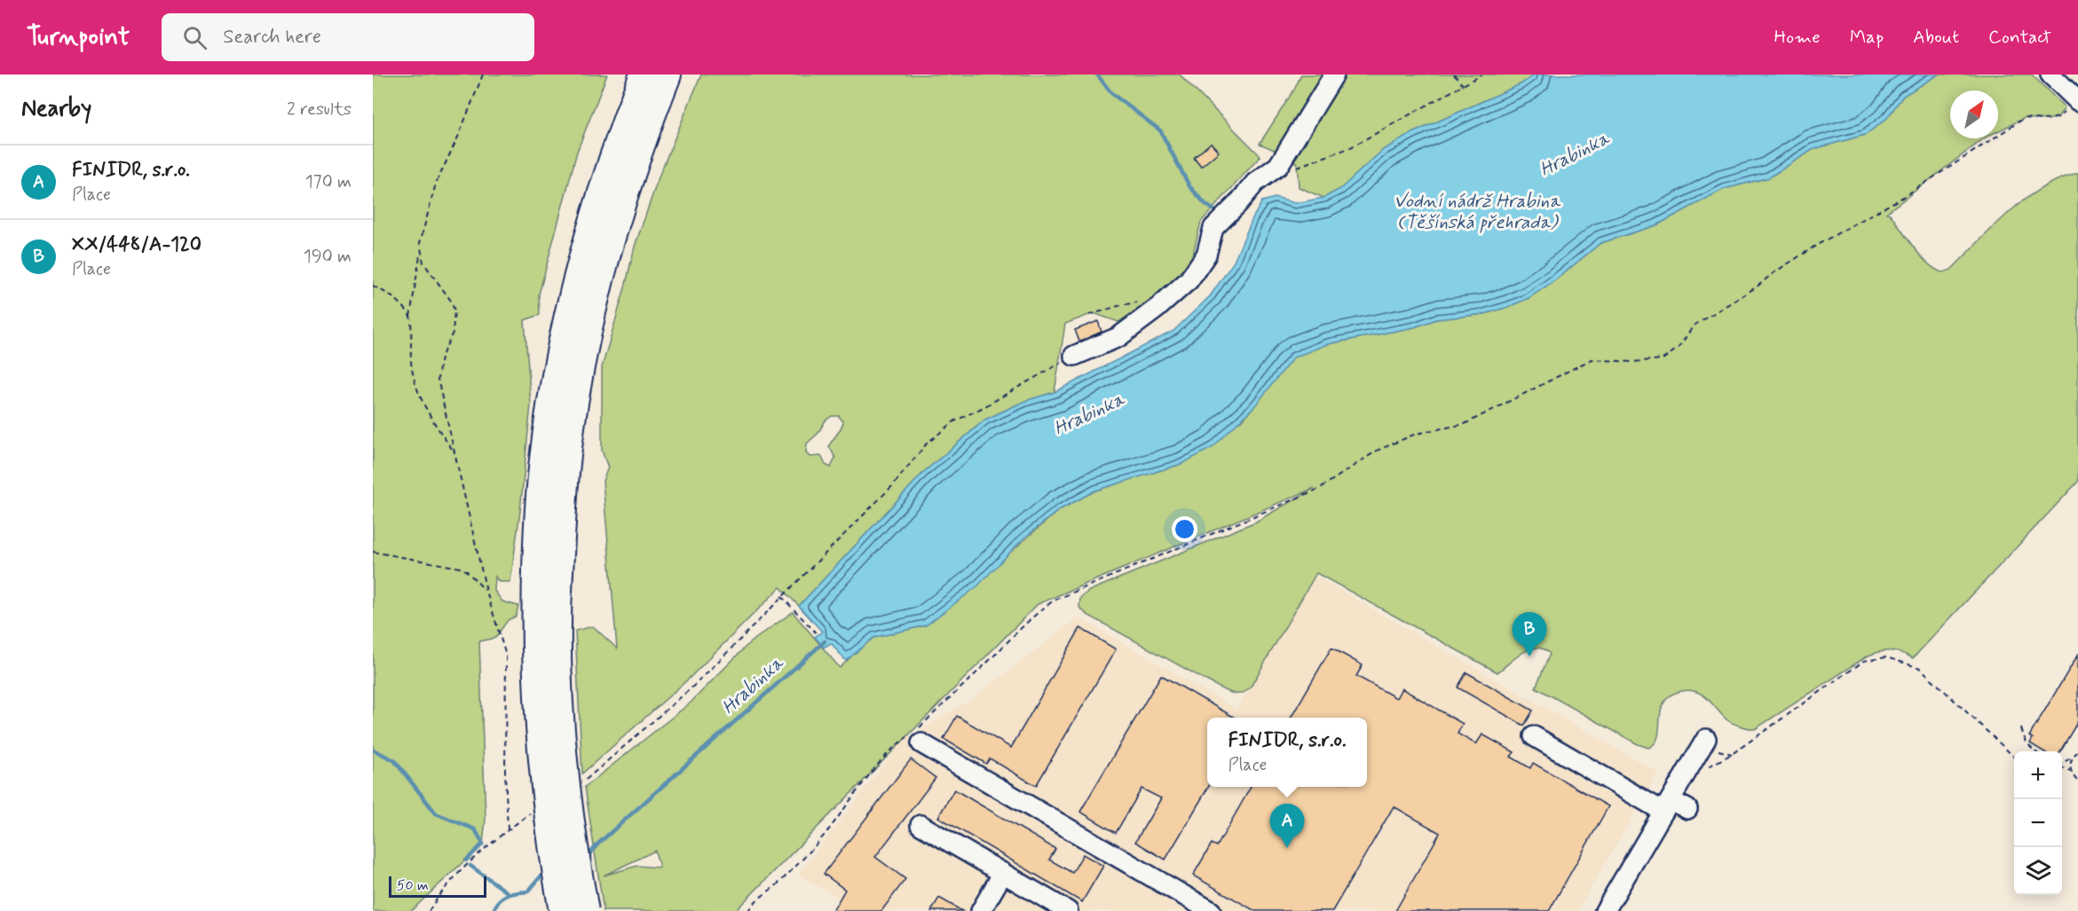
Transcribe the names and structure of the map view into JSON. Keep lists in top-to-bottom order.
{
  "water": ["Hrabinka", "Vodní nádrž Hrabina (Těšínská přehrada)"],
  "scale_bar": "50 m",
  "north": "top right",
  "page": {
    "header": "Turnpoint",
    "search": "Search here",
    "nav": [
      "Home",
      "Map",
      "About",
      "Contact"
    ],
    "heading": ["Nearby", "2 results"],
    "list": [
      {
        "mark": "A",
        "name": "FINIDR, s.r.o.",
        "note": "Place",
        "value": "170 m"
      },
      {
        "mark": "B",
        "name": "XX/448/A-120",
        "note": "Place",
        "value": "190 m"
      }
    ],
    "pins": ["B", "A"],
    "popup": ["FINIDR, s.r.o.", "Place"],
    "map_buttons": ["+", "−"],
    "scale": "50 m"
  }
}
